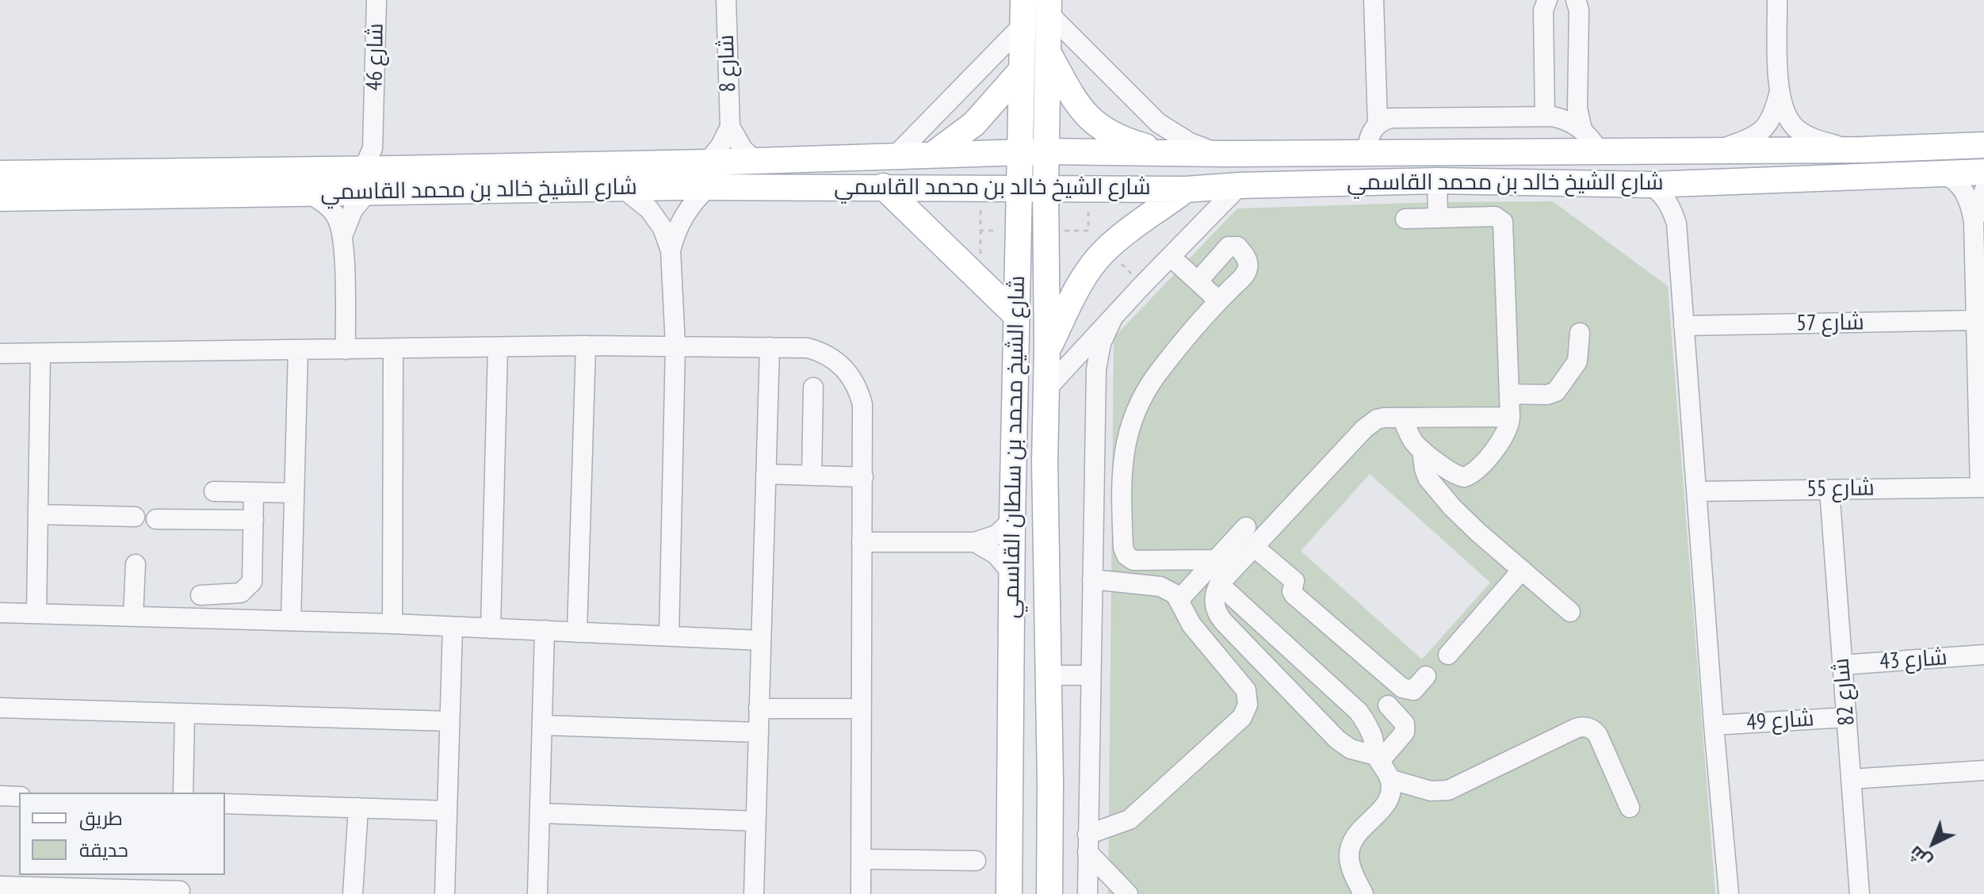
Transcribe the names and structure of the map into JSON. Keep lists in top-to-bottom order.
{
  "streets": {
    "main road": ["شارع الشيخ خالد بن محمد القاسمي", "شارع الشيخ محمد بن سلطان القاسمي"],
    "street": [
      "شارع 46",
      "شارع 8",
      "شارع 57",
      "شارع 55",
      "شارع 43",
      "شارع 82",
      "شارع 49"
    ]
  },
  "crossings": [
    ["شارع 46", "شارع الشيخ خالد بن محمد القاسمي"],
    ["شارع الشيخ خالد بن محمد القاسمي", "شارع الشيخ محمد بن سلطان القاسمي"],
    ["شارع 55", "شارع 82"],
    ["شارع 43", "شارع 82"],
    ["شارع 82", "شارع 49"]
  ],
  "legend": ["طريق", "حديقة"],
  "north": "bottom left"
}
